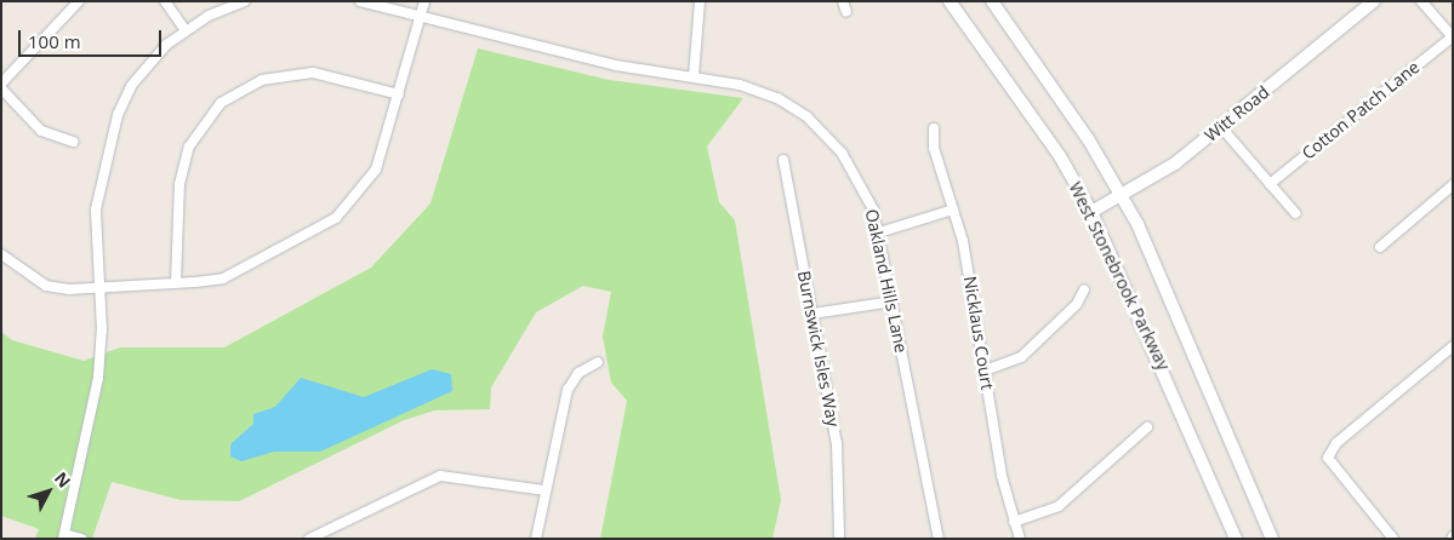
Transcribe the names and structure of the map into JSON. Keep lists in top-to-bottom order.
{
  "streets": {
    "street": [
      "Cotton Patch Lane",
      "Witt Road",
      "West Stonebrook Parkway",
      "Oakland Hills Lane",
      "Nicklaus Court",
      "Burnswick Isles Way"
    ]
  },
  "crossings": [
    ["Witt Road", "West Stonebrook Parkway"]
  ],
  "scale_bar": "100 m",
  "north": "top right"
}
